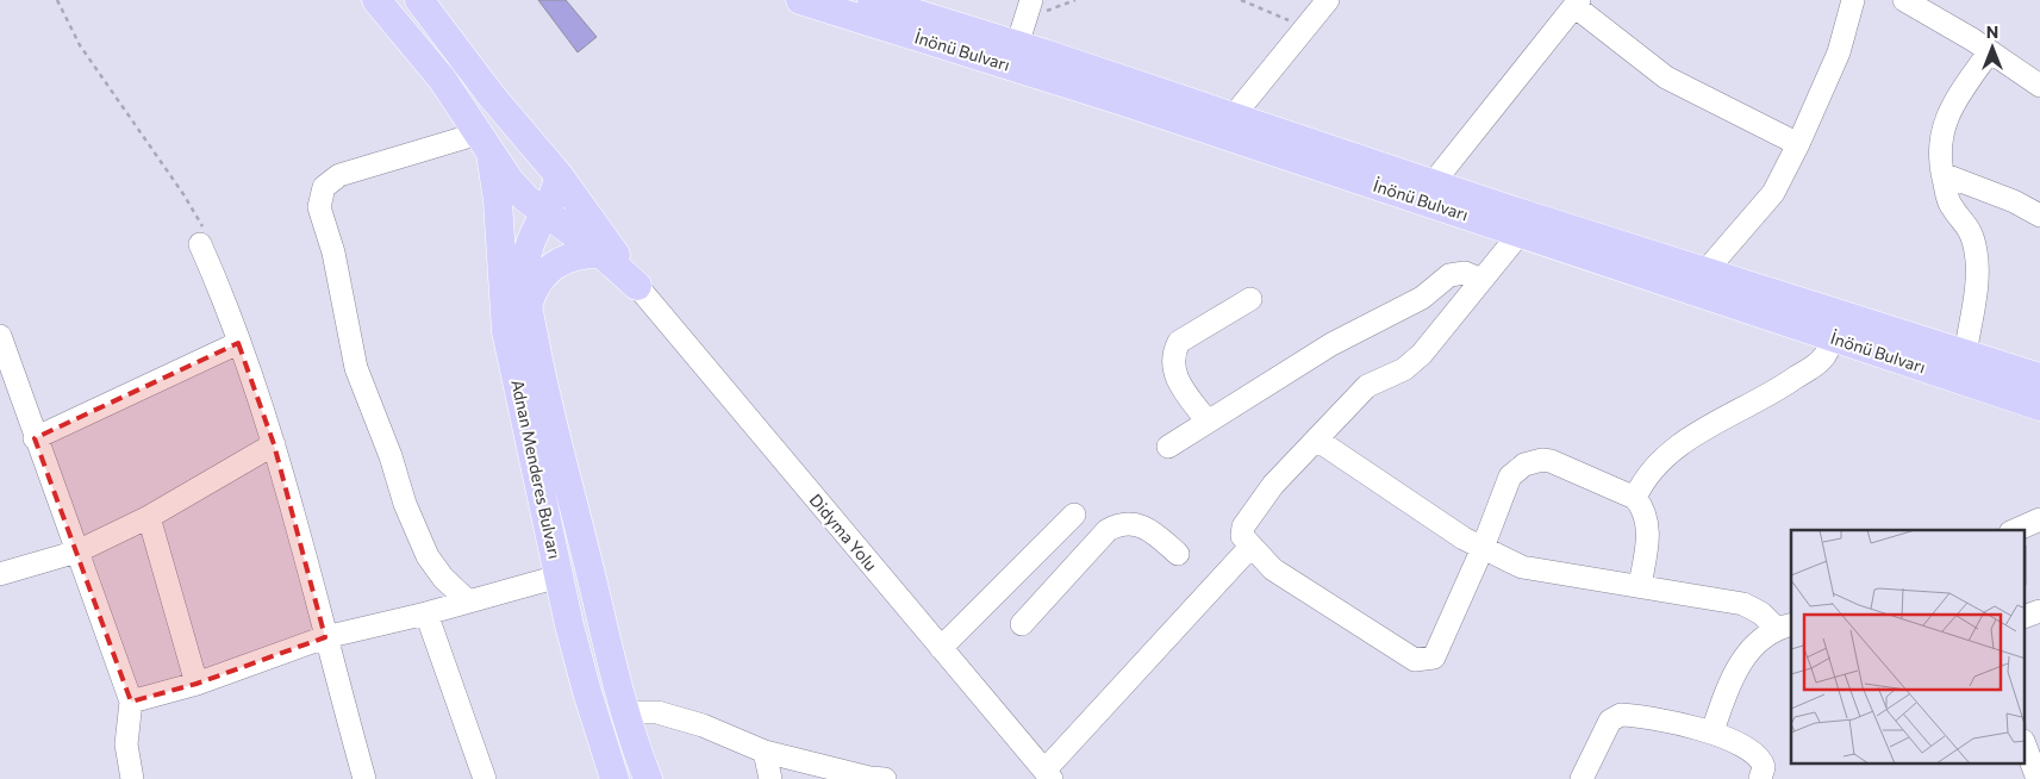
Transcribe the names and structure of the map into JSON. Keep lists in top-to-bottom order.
{
  "streets": {
    "main road": ["İnönü Bulvarı", "Adnan Menderes Bulvarı"],
    "street": ["Didyma Yolu"]
  },
  "north": "top"
}
